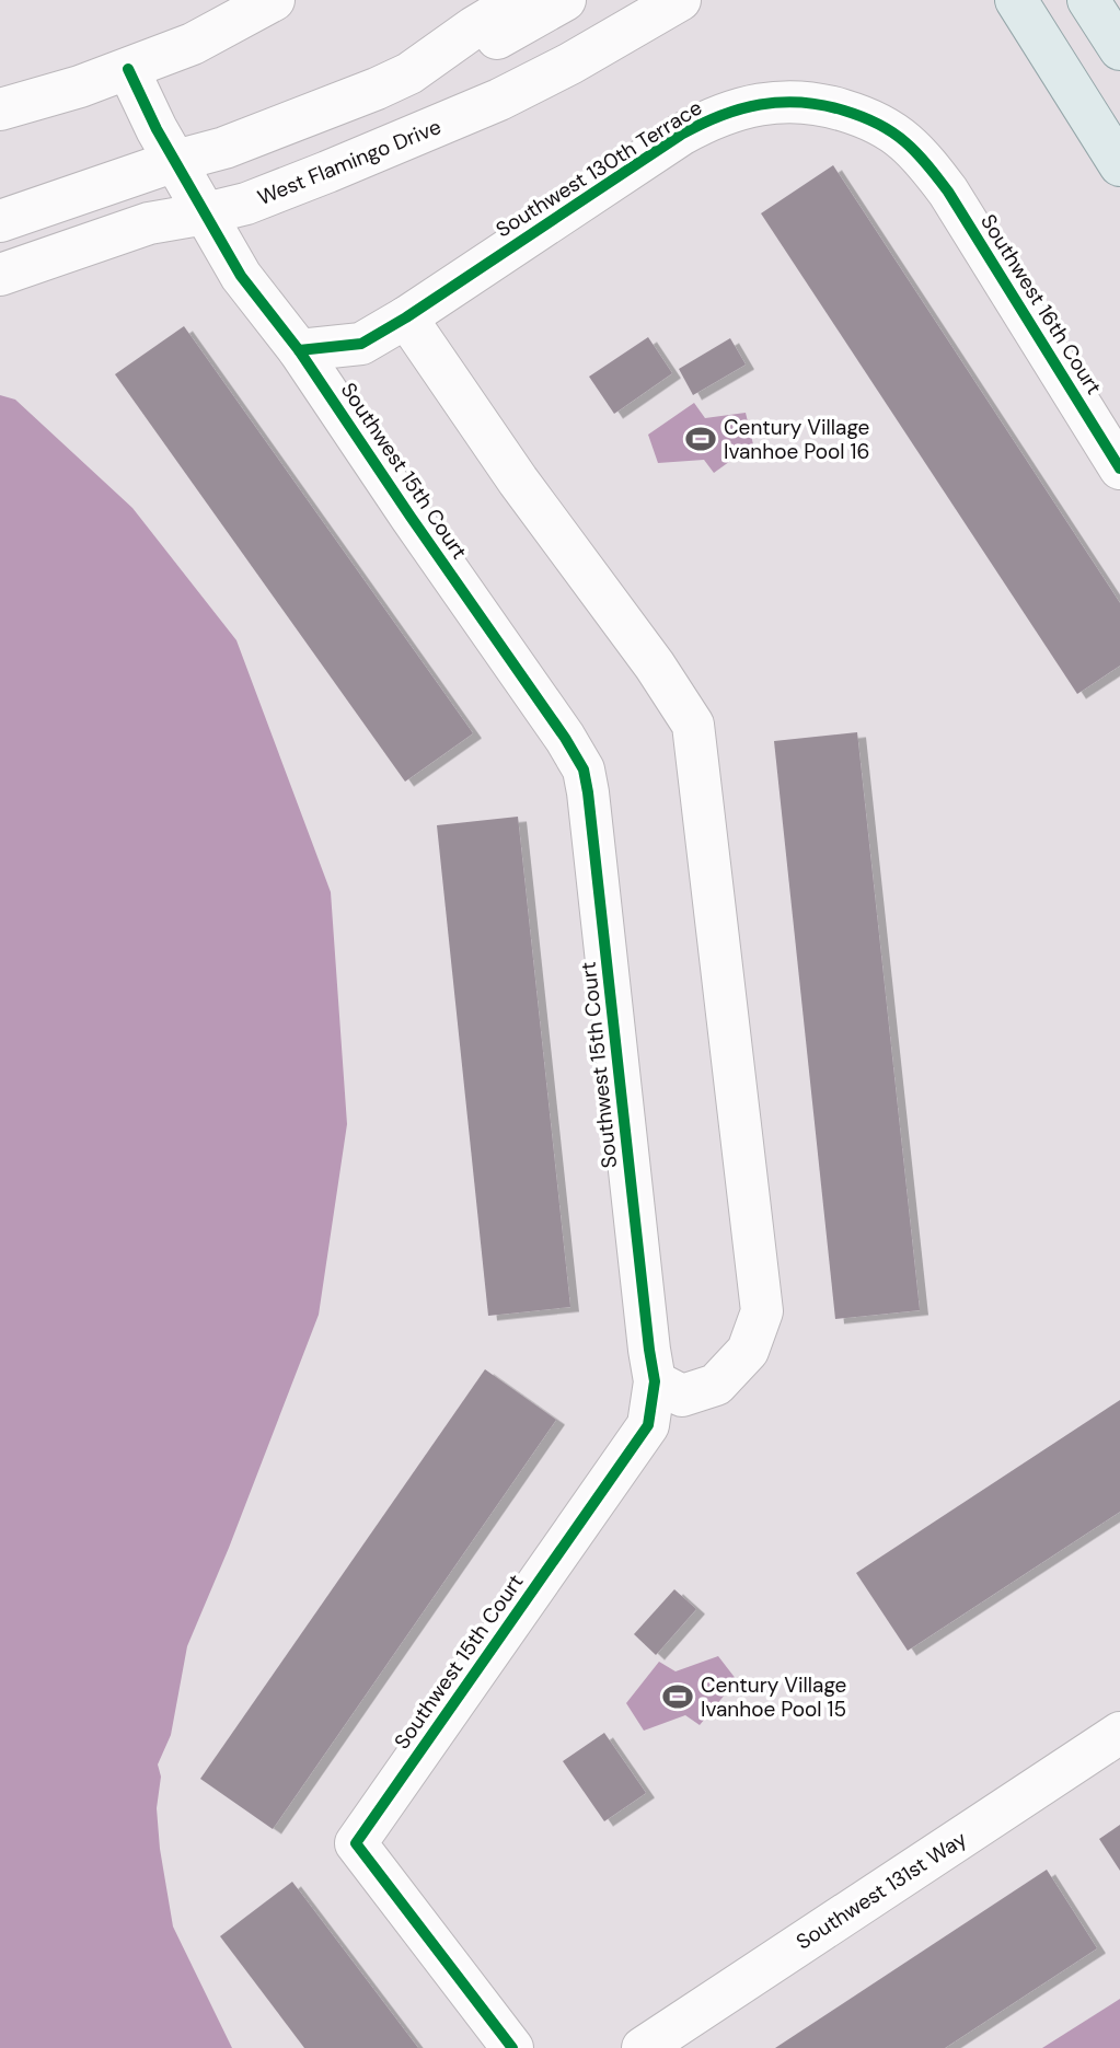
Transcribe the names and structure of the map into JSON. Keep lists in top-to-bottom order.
{
  "streets": {
    "street": [
      "West Flamingo Drive",
      "Southwest 130th Terrace",
      "Southwest 16th Court",
      "Southwest 15th Court",
      "Southwest 131st Way"
    ]
  },
  "crossings": [
    ["West Flamingo Drive", "Southwest 15th Court"],
    ["Southwest 130th Terrace", "Southwest 16th Court"],
    ["Southwest 130th Terrace", "Southwest 15th Court"]
  ],
  "places": {
    "sports": ["Century Village Ivanhoe Pool 16", "Century Village Ivanhoe Pool 15"]
  }
}
